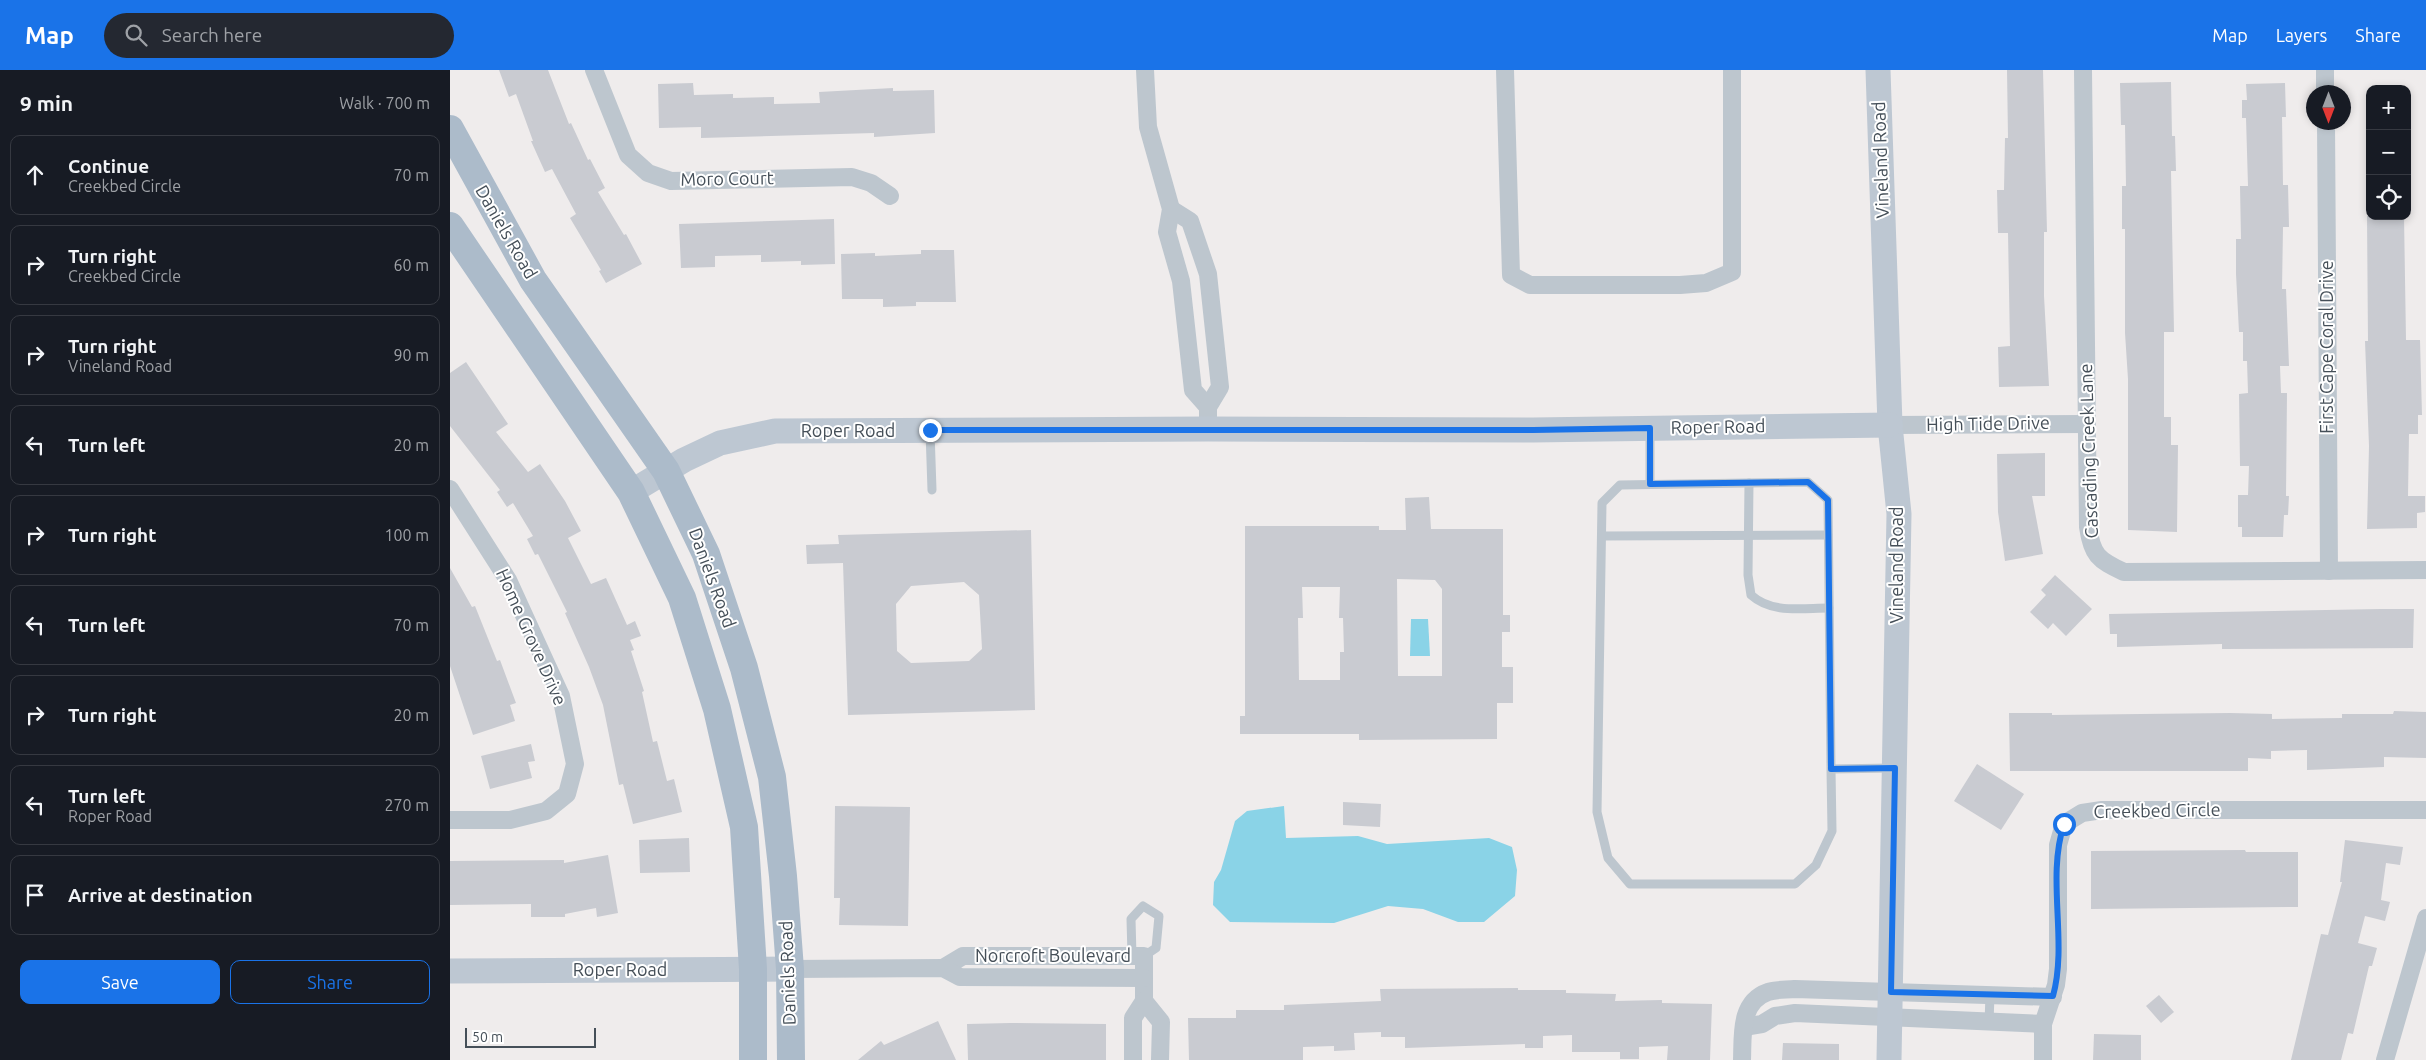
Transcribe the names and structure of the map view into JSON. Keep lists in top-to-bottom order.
{
  "streets": {
    "main road": ["Daniels Road"],
    "street": [
      "Vineland Road",
      "Moro Court",
      "First Cape Coral Drive",
      "High Tide Drive",
      "Roper Road",
      "Cascading Creek Lane",
      "Home Grove Drive",
      "Creekbed Circle",
      "Norcroft Boulevard"
    ]
  },
  "crossings": [
    ["Vineland Road", "High Tide Drive"],
    ["Vineland Road", "Roper Road"],
    ["Daniels Road", "Roper Road"],
    ["Daniels Road", "Norcroft Boulevard"],
    ["First Cape Coral Drive", "Cascading Creek Lane"],
    ["High Tide Drive", "Roper Road"],
    ["High Tide Drive", "Cascading Creek Lane"],
    ["Roper Road", "Norcroft Boulevard"]
  ],
  "scale_bar": "50 m",
  "north": "bottom",
  "page": {
    "header": "Map",
    "search": "Search here",
    "nav": ["Map", "Layers", "Share"],
    "heading": ["9 min", "Walk · 700 m"],
    "map_buttons": ["+", "−"],
    "list": [
      ["Continue", "Creekbed Circle", "70 m"],
      ["Turn right", "Creekbed Circle", "60 m"],
      ["Turn right", "Vineland Road", "90 m"],
      ["Turn left", "20 m"],
      ["Turn right", "100 m"],
      ["Turn left", "70 m"],
      ["Turn right", "20 m"],
      ["Turn left", "Roper Road", "270 m"],
      "Arrive at destination"
    ],
    "buttons": ["Save", "Share"],
    "scale": "50 m"
  }
}
